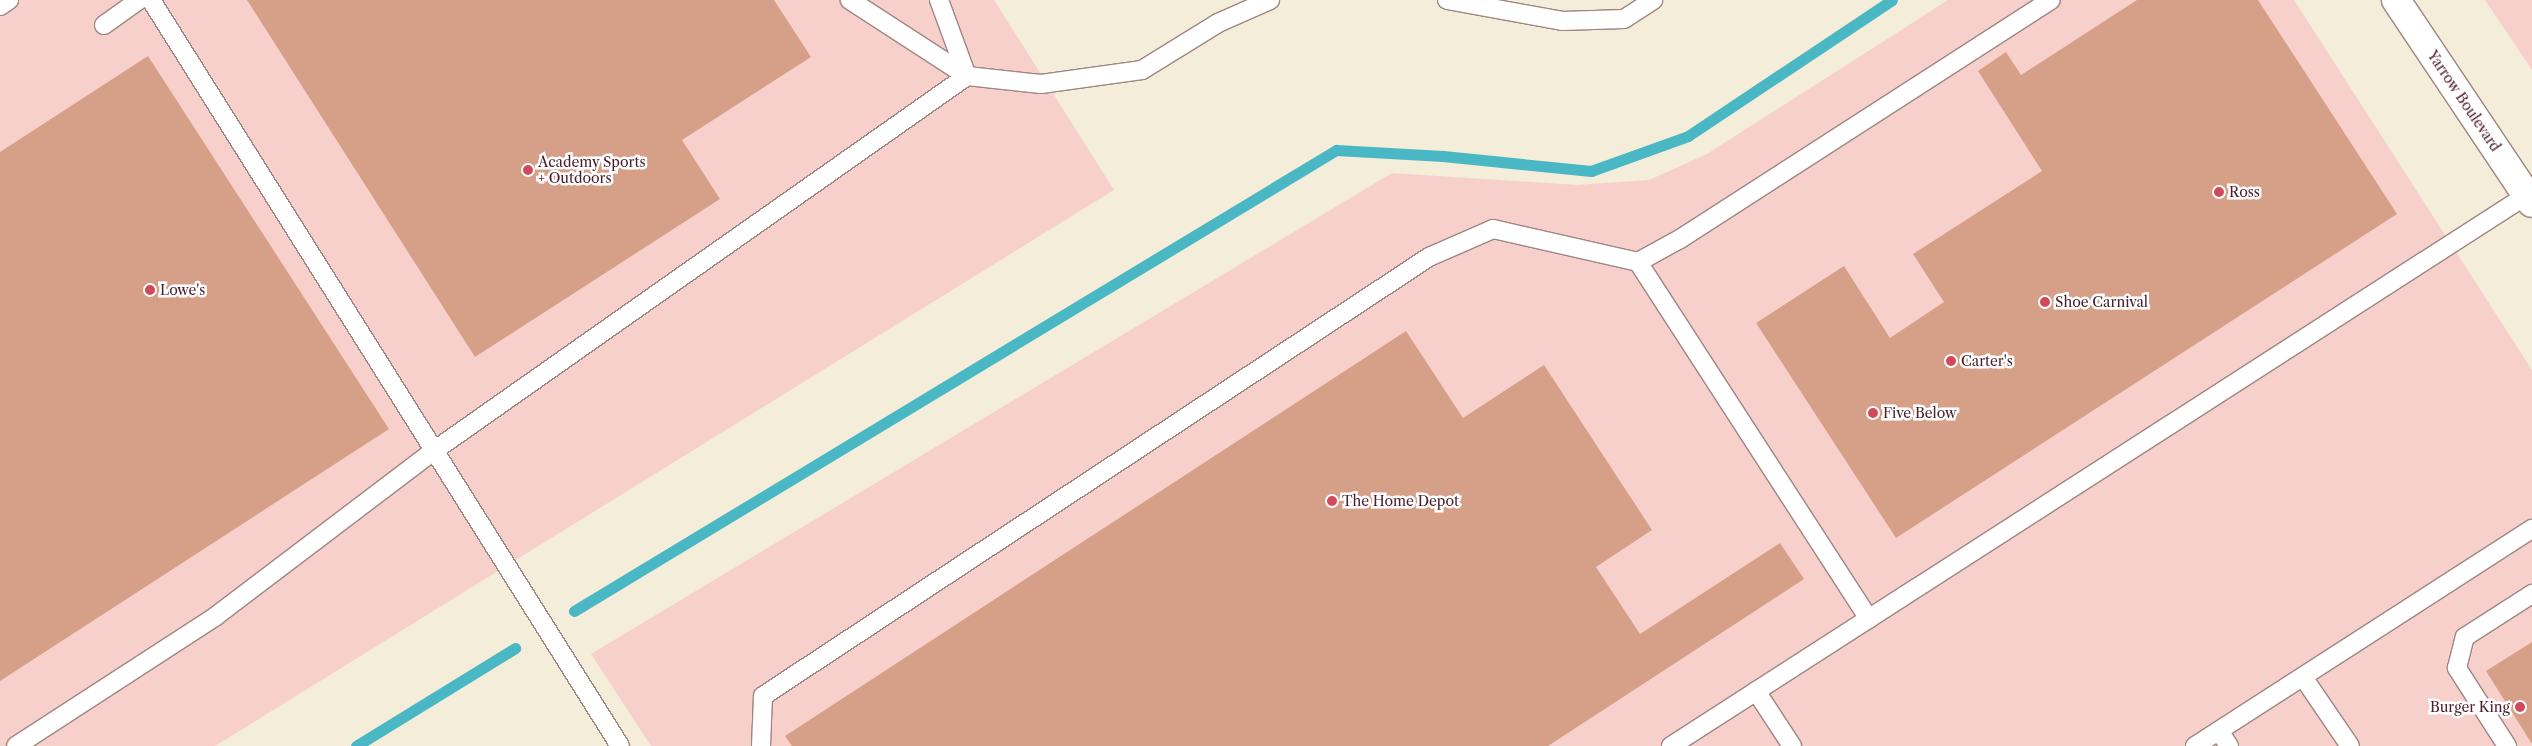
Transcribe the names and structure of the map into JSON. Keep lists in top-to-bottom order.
{
  "streets": {
    "street": ["Yarrow Boulevard"]
  },
  "places": [
    "Academy Sports + Outdoors",
    "Ross",
    "Lowe's",
    "Shoe Carnival",
    "Carter's",
    "Five Below",
    "The Home Depot",
    "Burger King"
  ]
}
